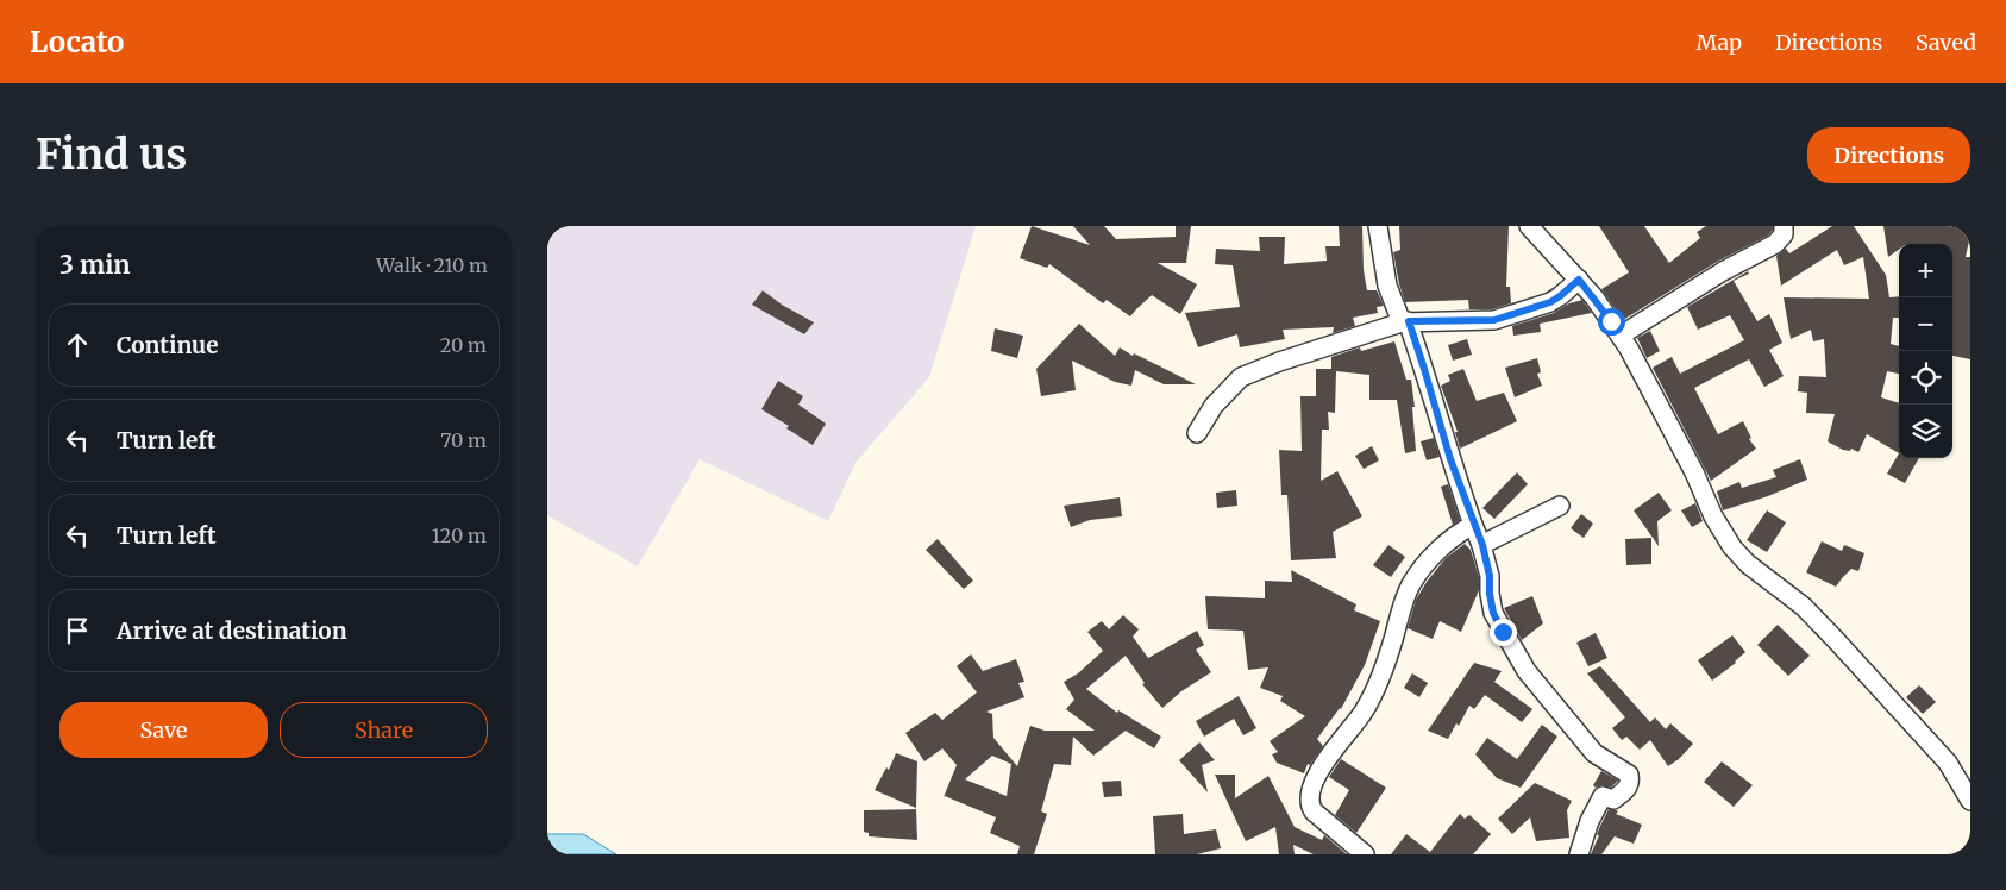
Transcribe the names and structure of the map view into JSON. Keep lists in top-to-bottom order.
{
  "page": {
    "header": "Locato",
    "nav": ["Map", "Directions", "Saved"],
    "buttons": [
      "Directions",
      ["Save", "Share"]
    ],
    "title": "Find us",
    "heading": ["3 min", "Walk · 210 m"],
    "map_buttons": ["+", "−"],
    "list": [
      ["Continue", "20 m"],
      ["Turn left", "70 m"],
      ["Turn left", "120 m"],
      "Arrive at destination"
    ]
  }
}
